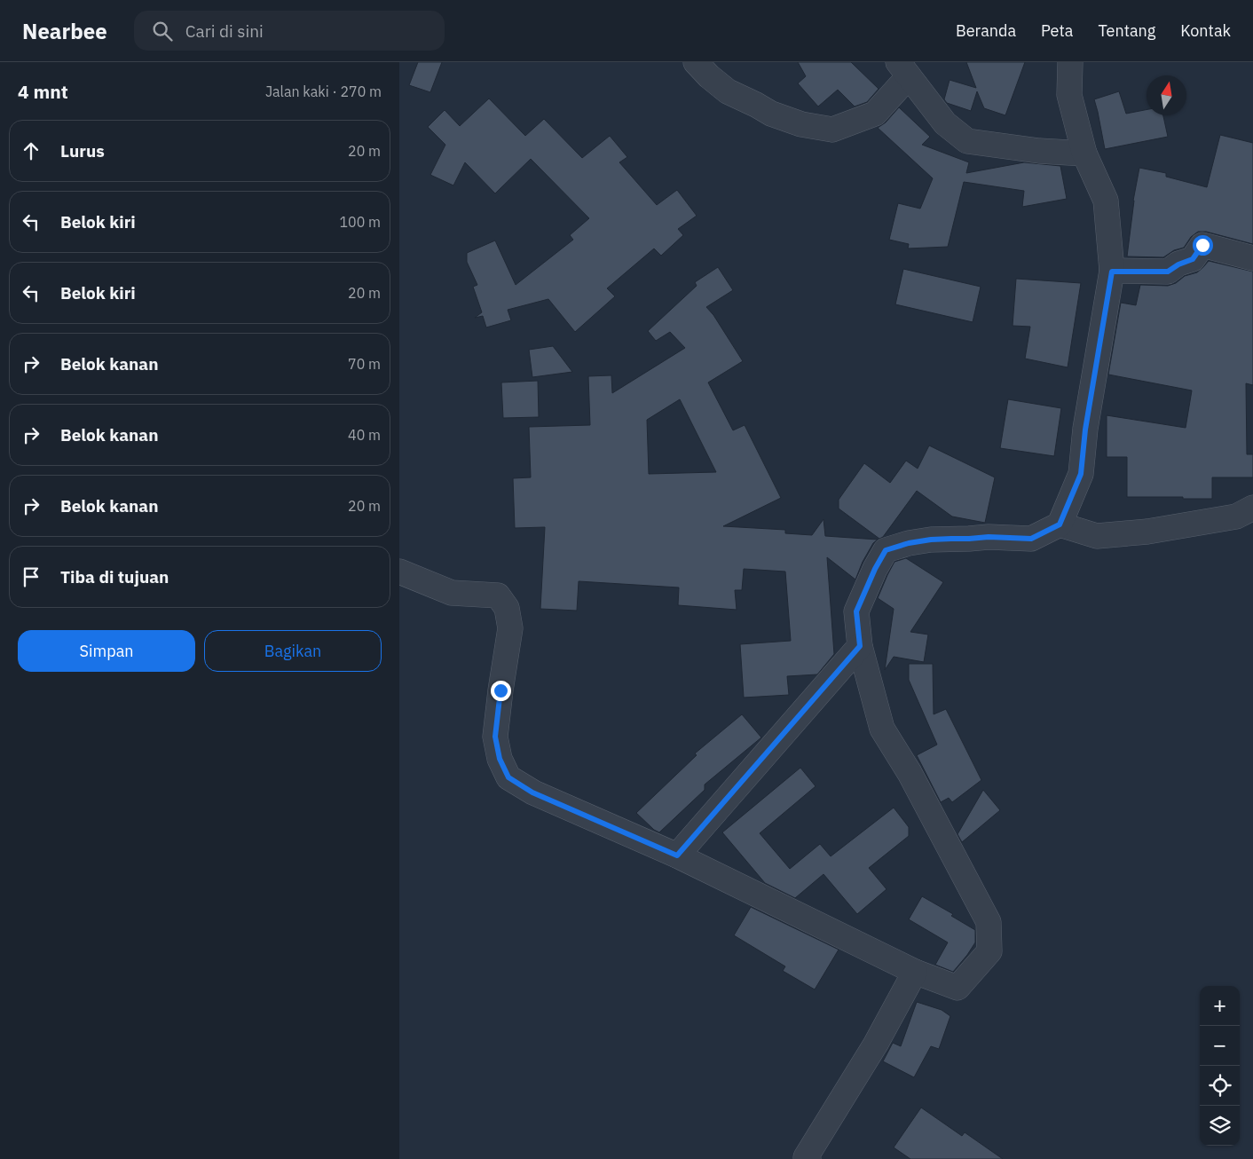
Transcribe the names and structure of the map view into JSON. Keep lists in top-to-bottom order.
{
  "north": "top",
  "page": {
    "header": "Nearbee",
    "search": "Cari di sini",
    "nav": [
      "Beranda",
      "Peta",
      "Tentang",
      "Kontak"
    ],
    "heading": ["4 mnt", "Jalan kaki · 270 m"],
    "list": [
      ["Lurus", "20 m"],
      ["Belok kiri", "100 m"],
      ["Belok kiri", "20 m"],
      ["Belok kanan", "70 m"],
      ["Belok kanan", "40 m"],
      ["Belok kanan", "20 m"],
      "Tiba di tujuan"
    ],
    "buttons": ["Simpan", "Bagikan"],
    "map_buttons": ["+", "−"]
  }
}
